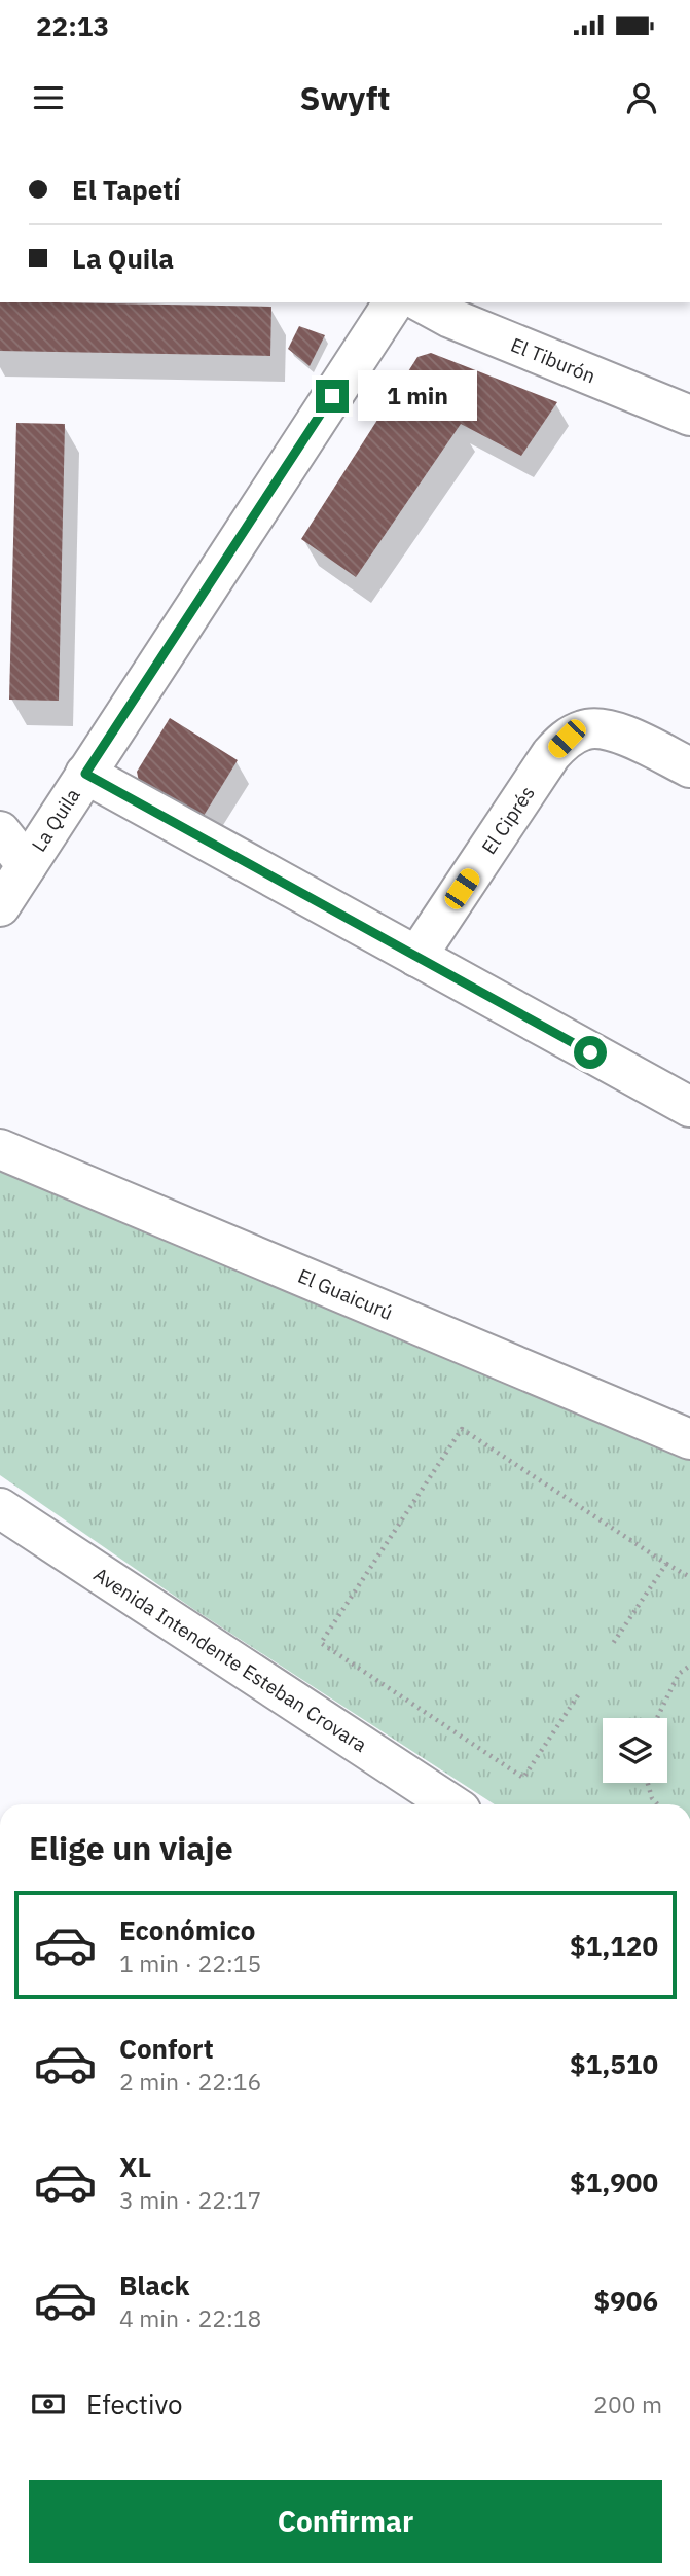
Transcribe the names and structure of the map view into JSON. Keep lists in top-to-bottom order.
{
  "streets": {
    "street": [
      "El Tiburón",
      "La Quila",
      "El Ciprés",
      "El Guaicurú",
      "Avenida Intendente Esteban Crovara"
    ]
  },
  "page": {
    "status": "22:13",
    "header": "Swyft",
    "banner": ["El Tapetí", "La Quila"],
    "bubble": "1 min",
    "heading": "Elige un viaje",
    "list": [
      {
        "name": "Económico",
        "note": "1 min · 22:15",
        "value": "$1,120"
      },
      {
        "name": "Confort",
        "note": "2 min · 22:16",
        "value": "$1,510"
      },
      {
        "name": "XL",
        "note": "3 min · 22:17",
        "value": "$1,900"
      },
      {
        "name": "Black",
        "note": "4 min · 22:18",
        "value": "$906"
      }
    ],
    "pay": ["Efectivo", "200 m"],
    "buttons": "Confirmar"
  }
}
